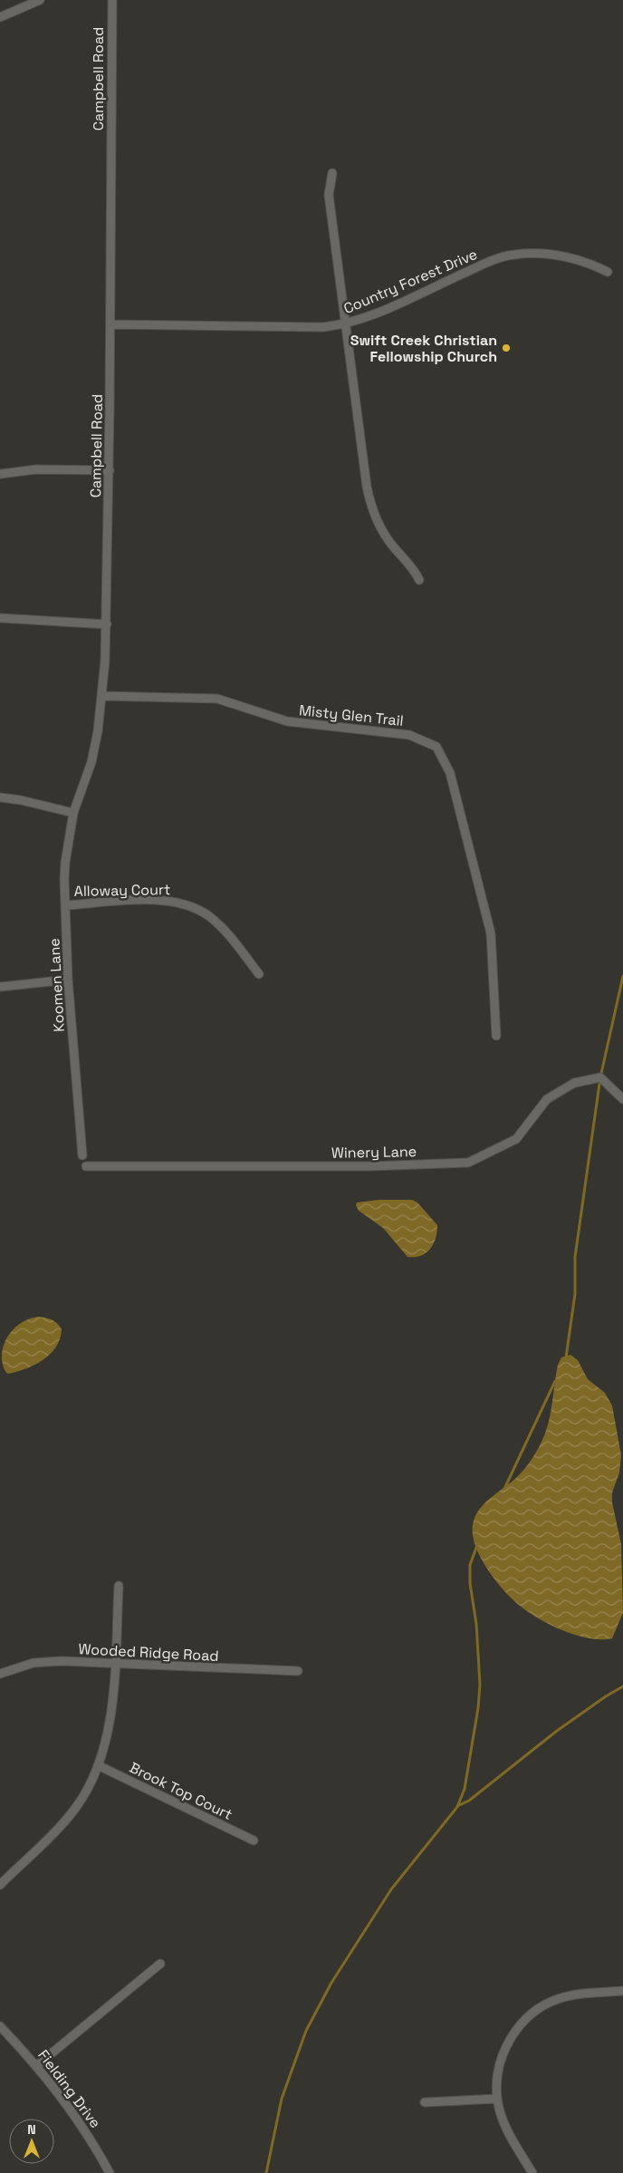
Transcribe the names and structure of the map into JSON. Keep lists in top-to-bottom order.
{
  "streets": {
    "street": [
      "Campbell Road",
      "Country Forest Drive",
      "Misty Glen Trail",
      "Alloway Court",
      "Koomen Lane",
      "Winery Lane",
      "Wooded Ridge Road",
      "Brook Top Court",
      "Fielding Drive"
    ]
  },
  "crossings": [
    ["Campbell Road", "Country Forest Drive"],
    ["Campbell Road", "Misty Glen Trail"],
    ["Campbell Road", "Koomen Lane"],
    ["Alloway Court", "Koomen Lane"]
  ],
  "places": ["Swift Creek Christian Fellowship Church"],
  "north": "top"
}
